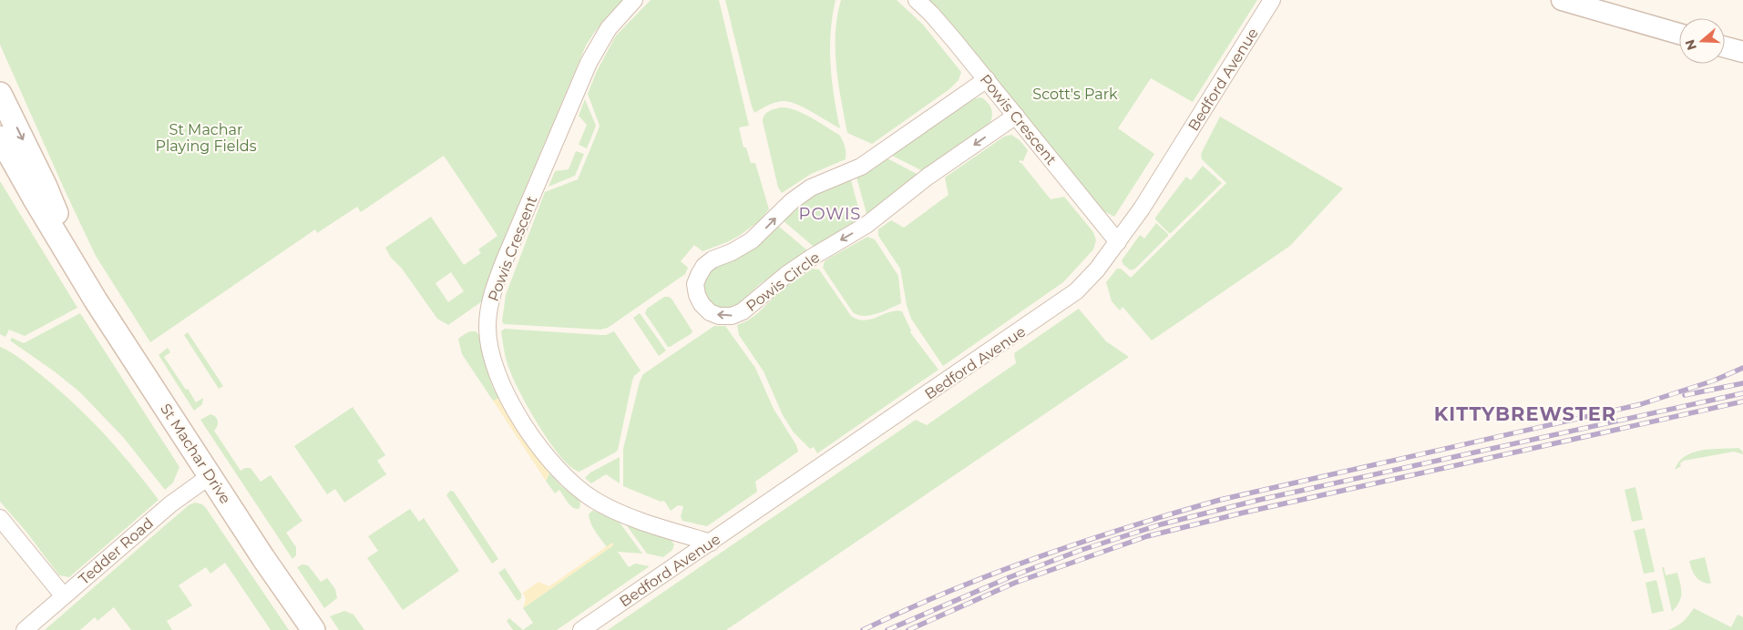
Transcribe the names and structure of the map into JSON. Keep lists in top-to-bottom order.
{
  "streets": {
    "main road": ["St Machar Drive"],
    "street": [
      "Bedford Avenue",
      "Powis Crescent",
      "Powis Circle",
      "Tedder Road"
    ]
  },
  "crossings": [
    ["Bedford Avenue", "Powis Crescent"],
    ["Powis Crescent", "Powis Circle"],
    ["St Machar Drive", "Tedder Road"]
  ],
  "districts": ["POWIS", "KITTYBREWSTER"],
  "parks": ["Scott's Park", "St Machar Playing Fields"],
  "north": "left"
}
